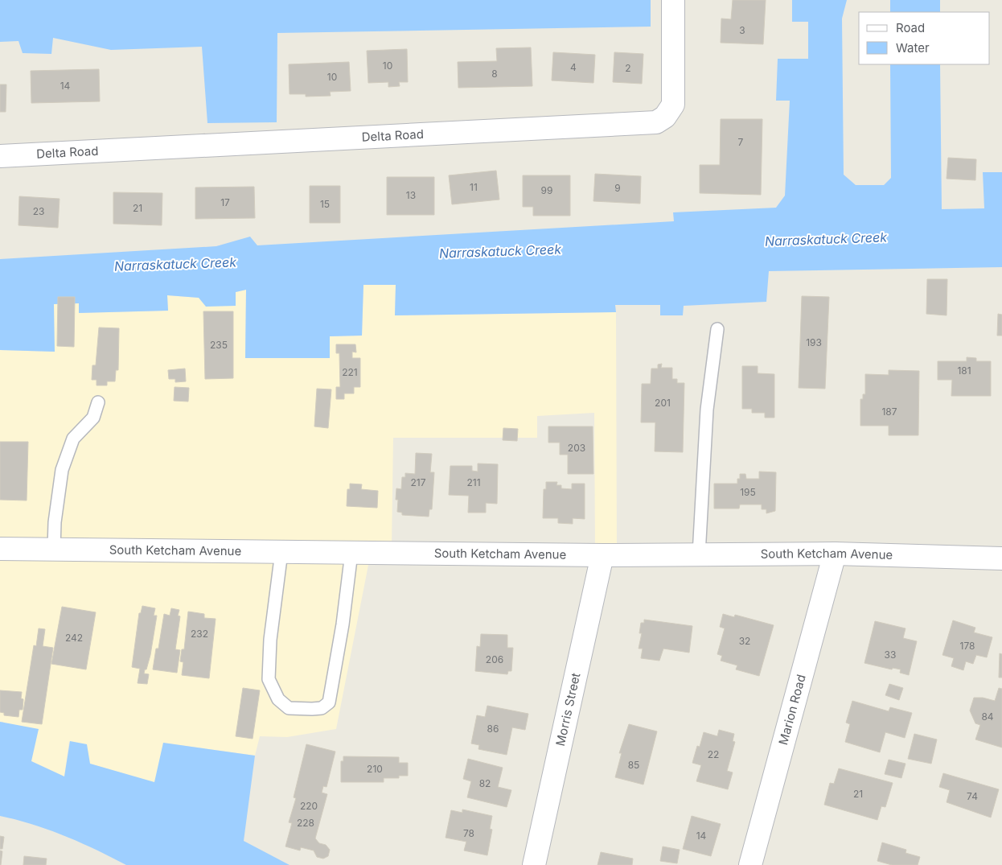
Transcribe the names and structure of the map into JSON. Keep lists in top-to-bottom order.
{
  "streets": {
    "street": [
      "Delta Road",
      "South Ketcham Avenue",
      "Morris Street",
      "Marion Road"
    ]
  },
  "crossings": [
    ["South Ketcham Avenue", "Morris Street"],
    ["South Ketcham Avenue", "Marion Road"]
  ],
  "water": ["Narraskatuck Creek"],
  "house_numbers": [
    "3",
    "10",
    "4",
    "2",
    "8",
    "10",
    "14",
    "7",
    "11",
    "9",
    "99",
    "13",
    "17",
    "15",
    "21",
    "23",
    "193",
    "235",
    "181",
    "221",
    "201",
    "187",
    "203",
    "217",
    "211",
    "195",
    "232",
    "242",
    "32",
    "178",
    "33",
    "206",
    "84",
    "86",
    "22",
    "85",
    "210",
    "82",
    "21",
    "74",
    "220",
    "228",
    "78",
    "14"
  ],
  "legend": ["Road", "Water"]
}
